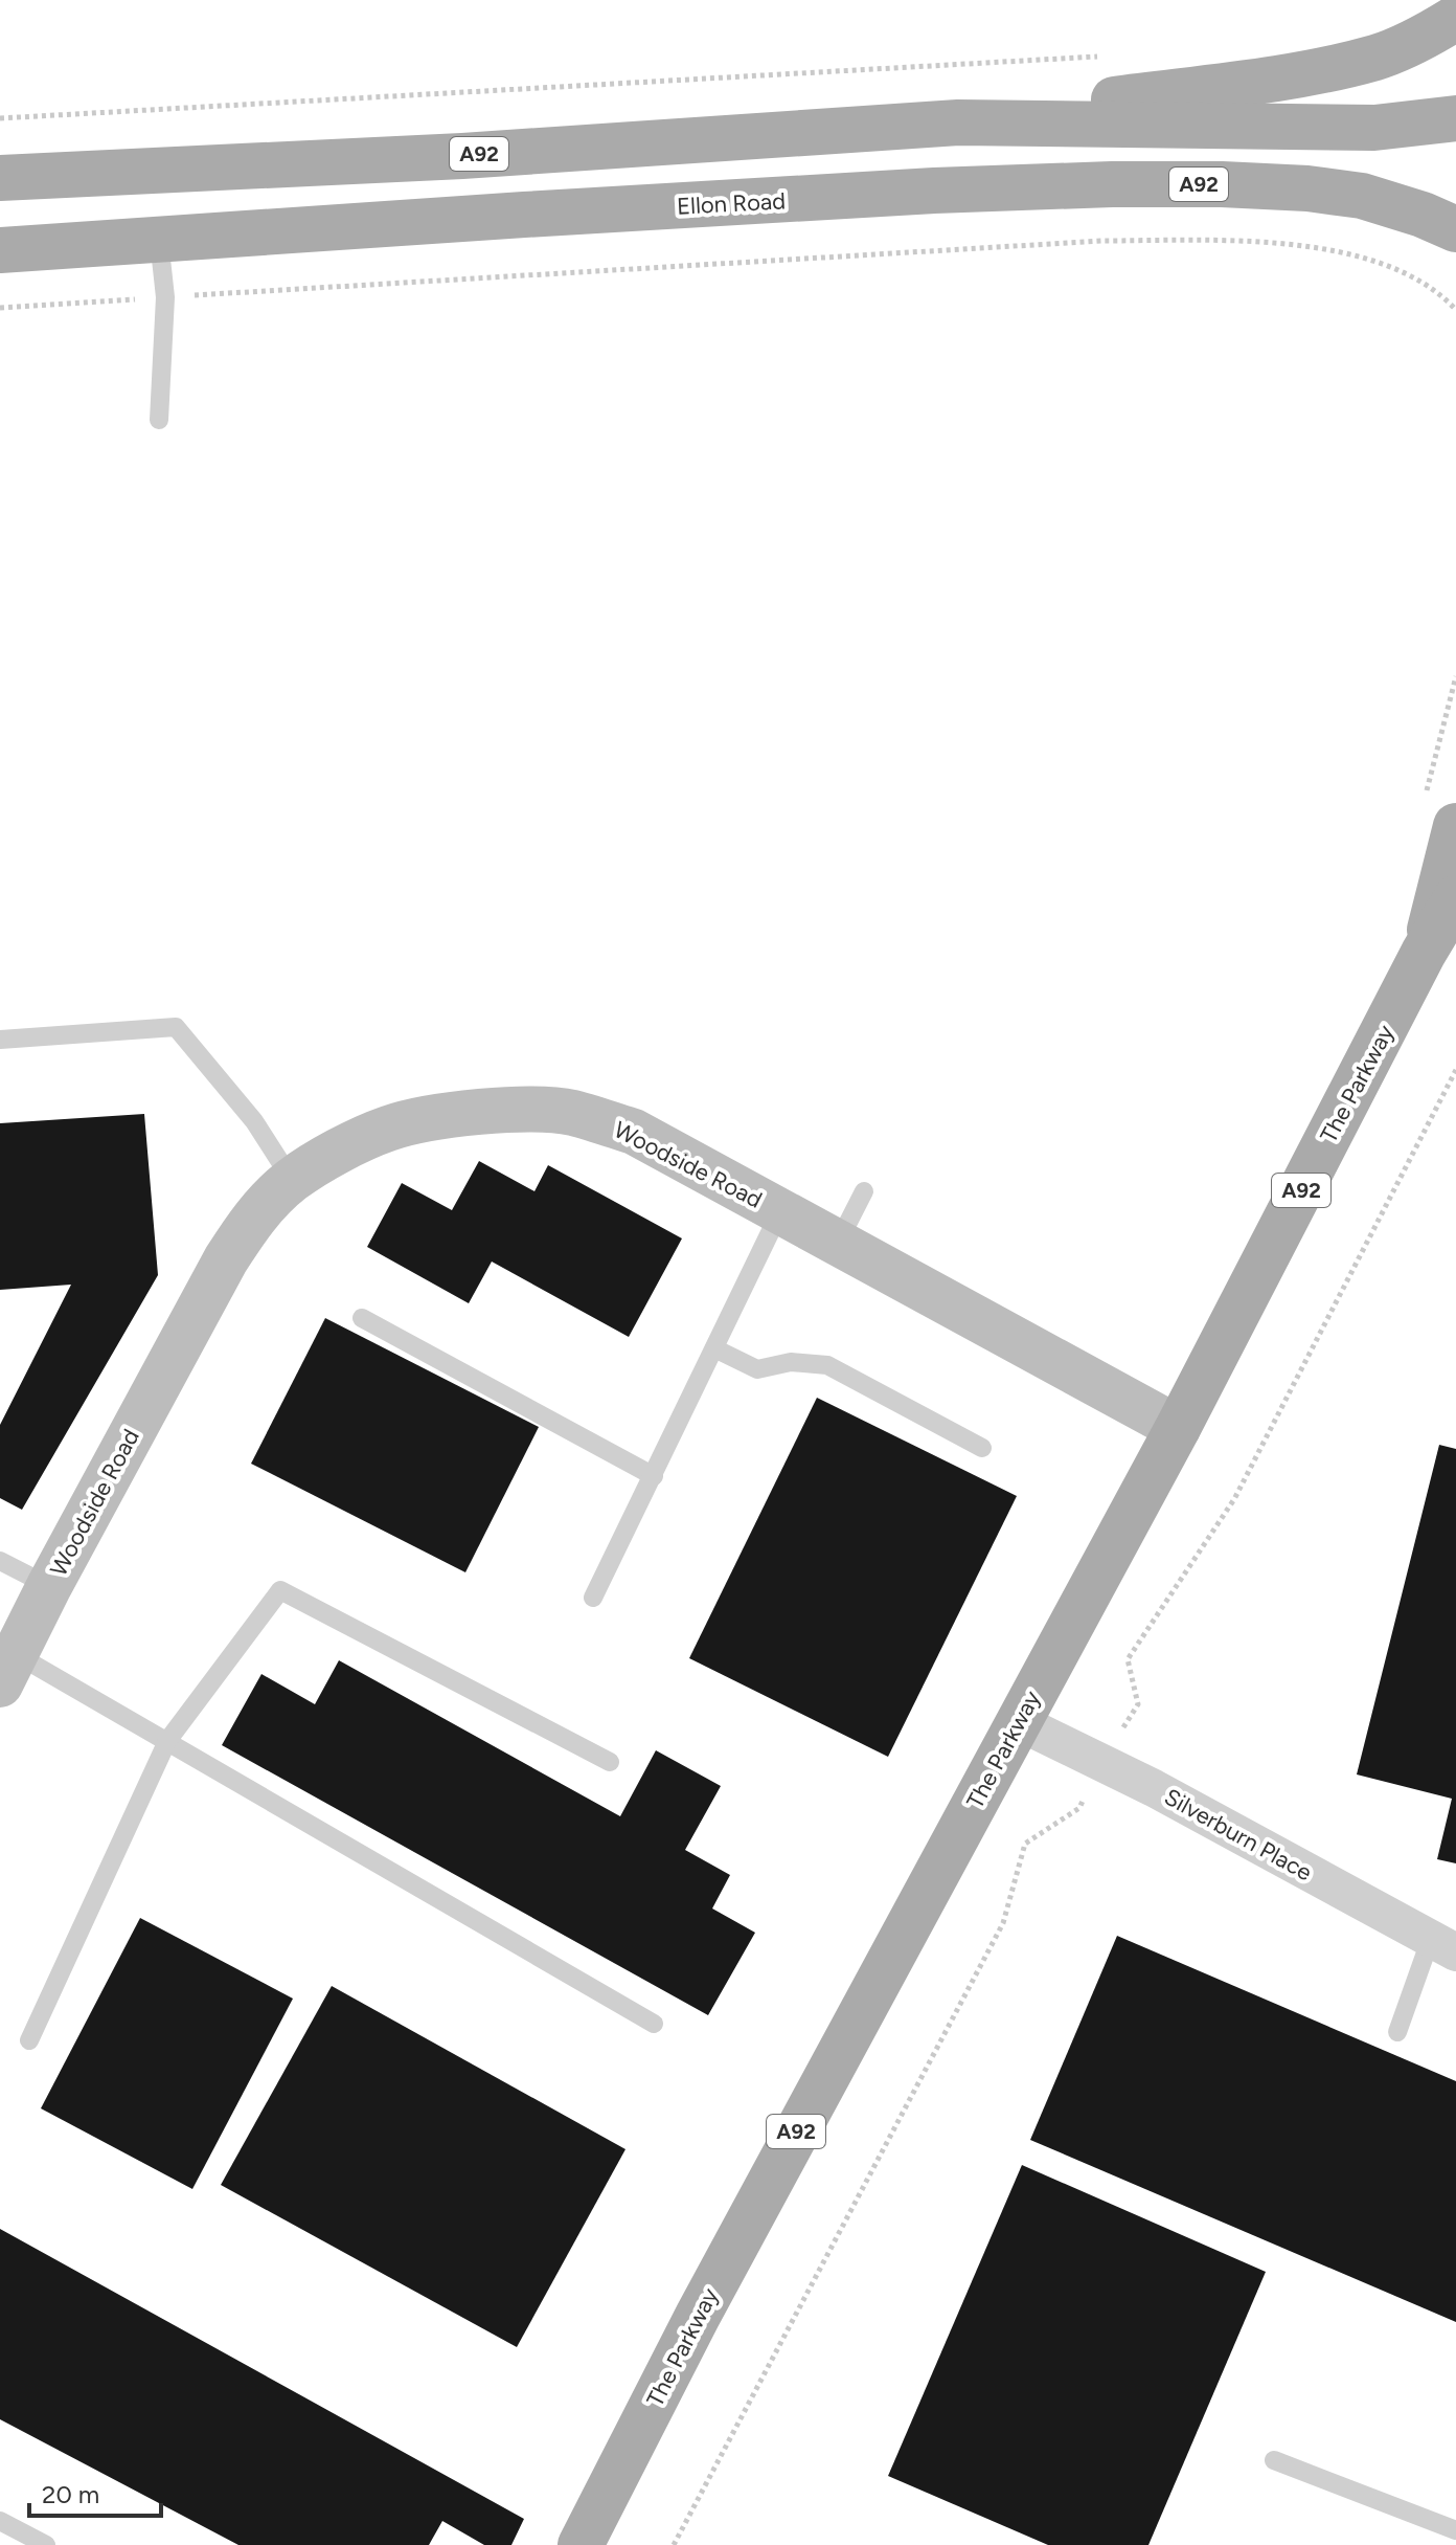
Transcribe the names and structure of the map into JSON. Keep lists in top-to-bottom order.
{
  "streets": {
    "main road": ["A92", "Ellon Road", "The Parkway"],
    "street": ["Woodside Road", "Silverburn Place"]
  },
  "crossings": [
    ["The Parkway", "Woodside Road"],
    ["The Parkway", "Silverburn Place"]
  ],
  "scale_bar": "20 m"
}
